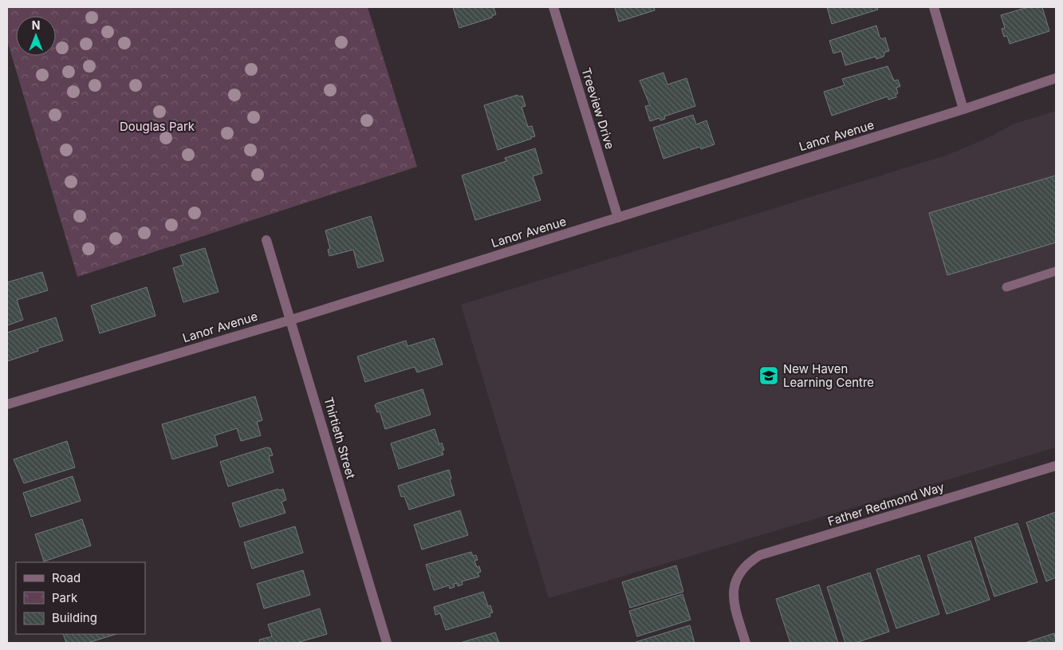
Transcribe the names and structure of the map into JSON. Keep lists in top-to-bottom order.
{
  "streets": {
    "street": [
      "Treeview Drive",
      "Lanor Avenue",
      "Thirtieth Street",
      "Father Redmond Way"
    ]
  },
  "crossings": [
    ["Treeview Drive", "Lanor Avenue"],
    ["Lanor Avenue", "Thirtieth Street"]
  ],
  "parks": ["Douglas Park"],
  "places": {
    "school or university": ["New Haven Learning Centre"]
  },
  "legend": ["Road", "Park", "Building"],
  "north": "top"
}
